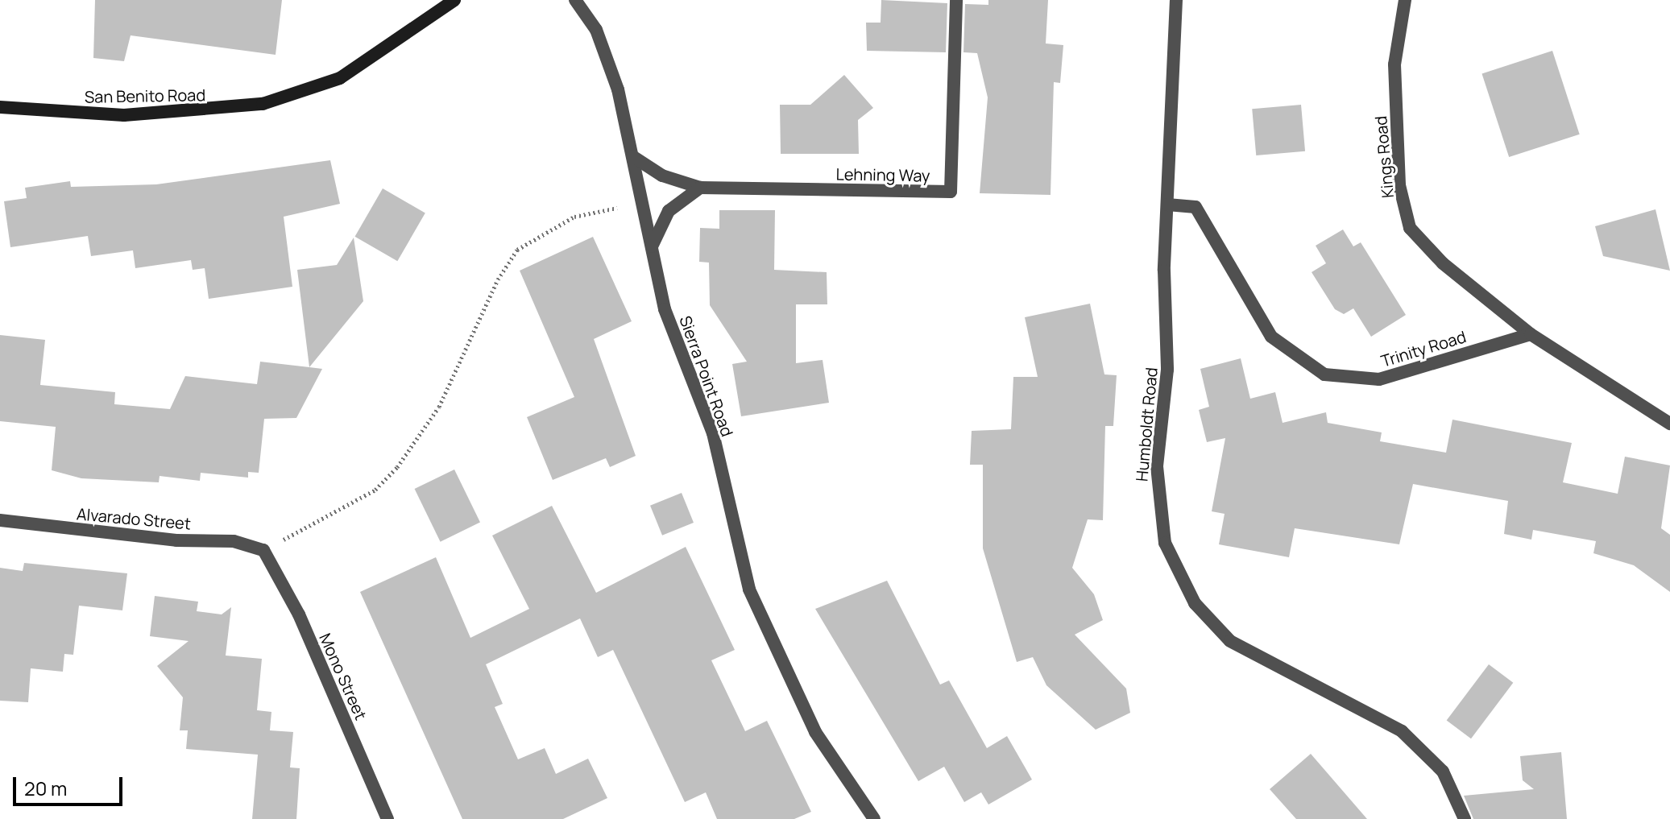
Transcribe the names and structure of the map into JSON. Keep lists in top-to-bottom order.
{
  "streets": {
    "street": [
      "San Benito Road",
      "Kings Road",
      "Lehning Way",
      "Trinity Road",
      "Sierra Point Road",
      "Humboldt Road",
      "Alvarado Street",
      "Mono Street"
    ]
  },
  "crossings": [
    ["Kings Road", "Trinity Road"],
    ["Lehning Way", "Sierra Point Road"],
    ["Trinity Road", "Humboldt Road"],
    ["Alvarado Street", "Mono Street"]
  ],
  "scale_bar": "20 m"
}
